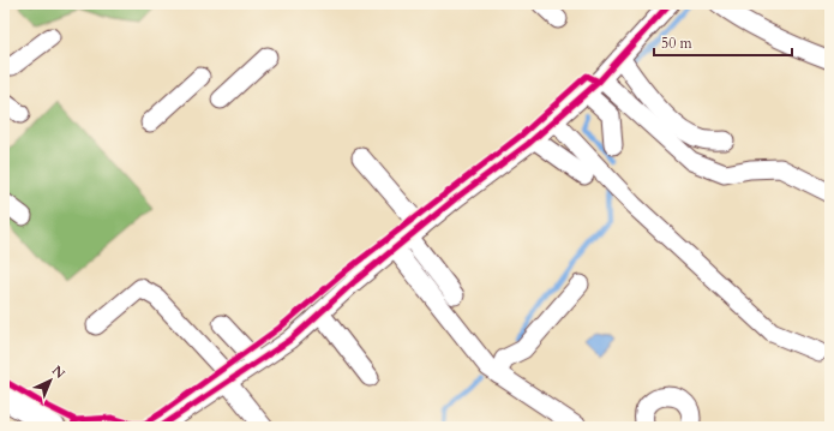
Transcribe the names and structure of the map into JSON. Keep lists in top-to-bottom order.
{
  "scale_bar": "50 m",
  "north": "top right"
}
